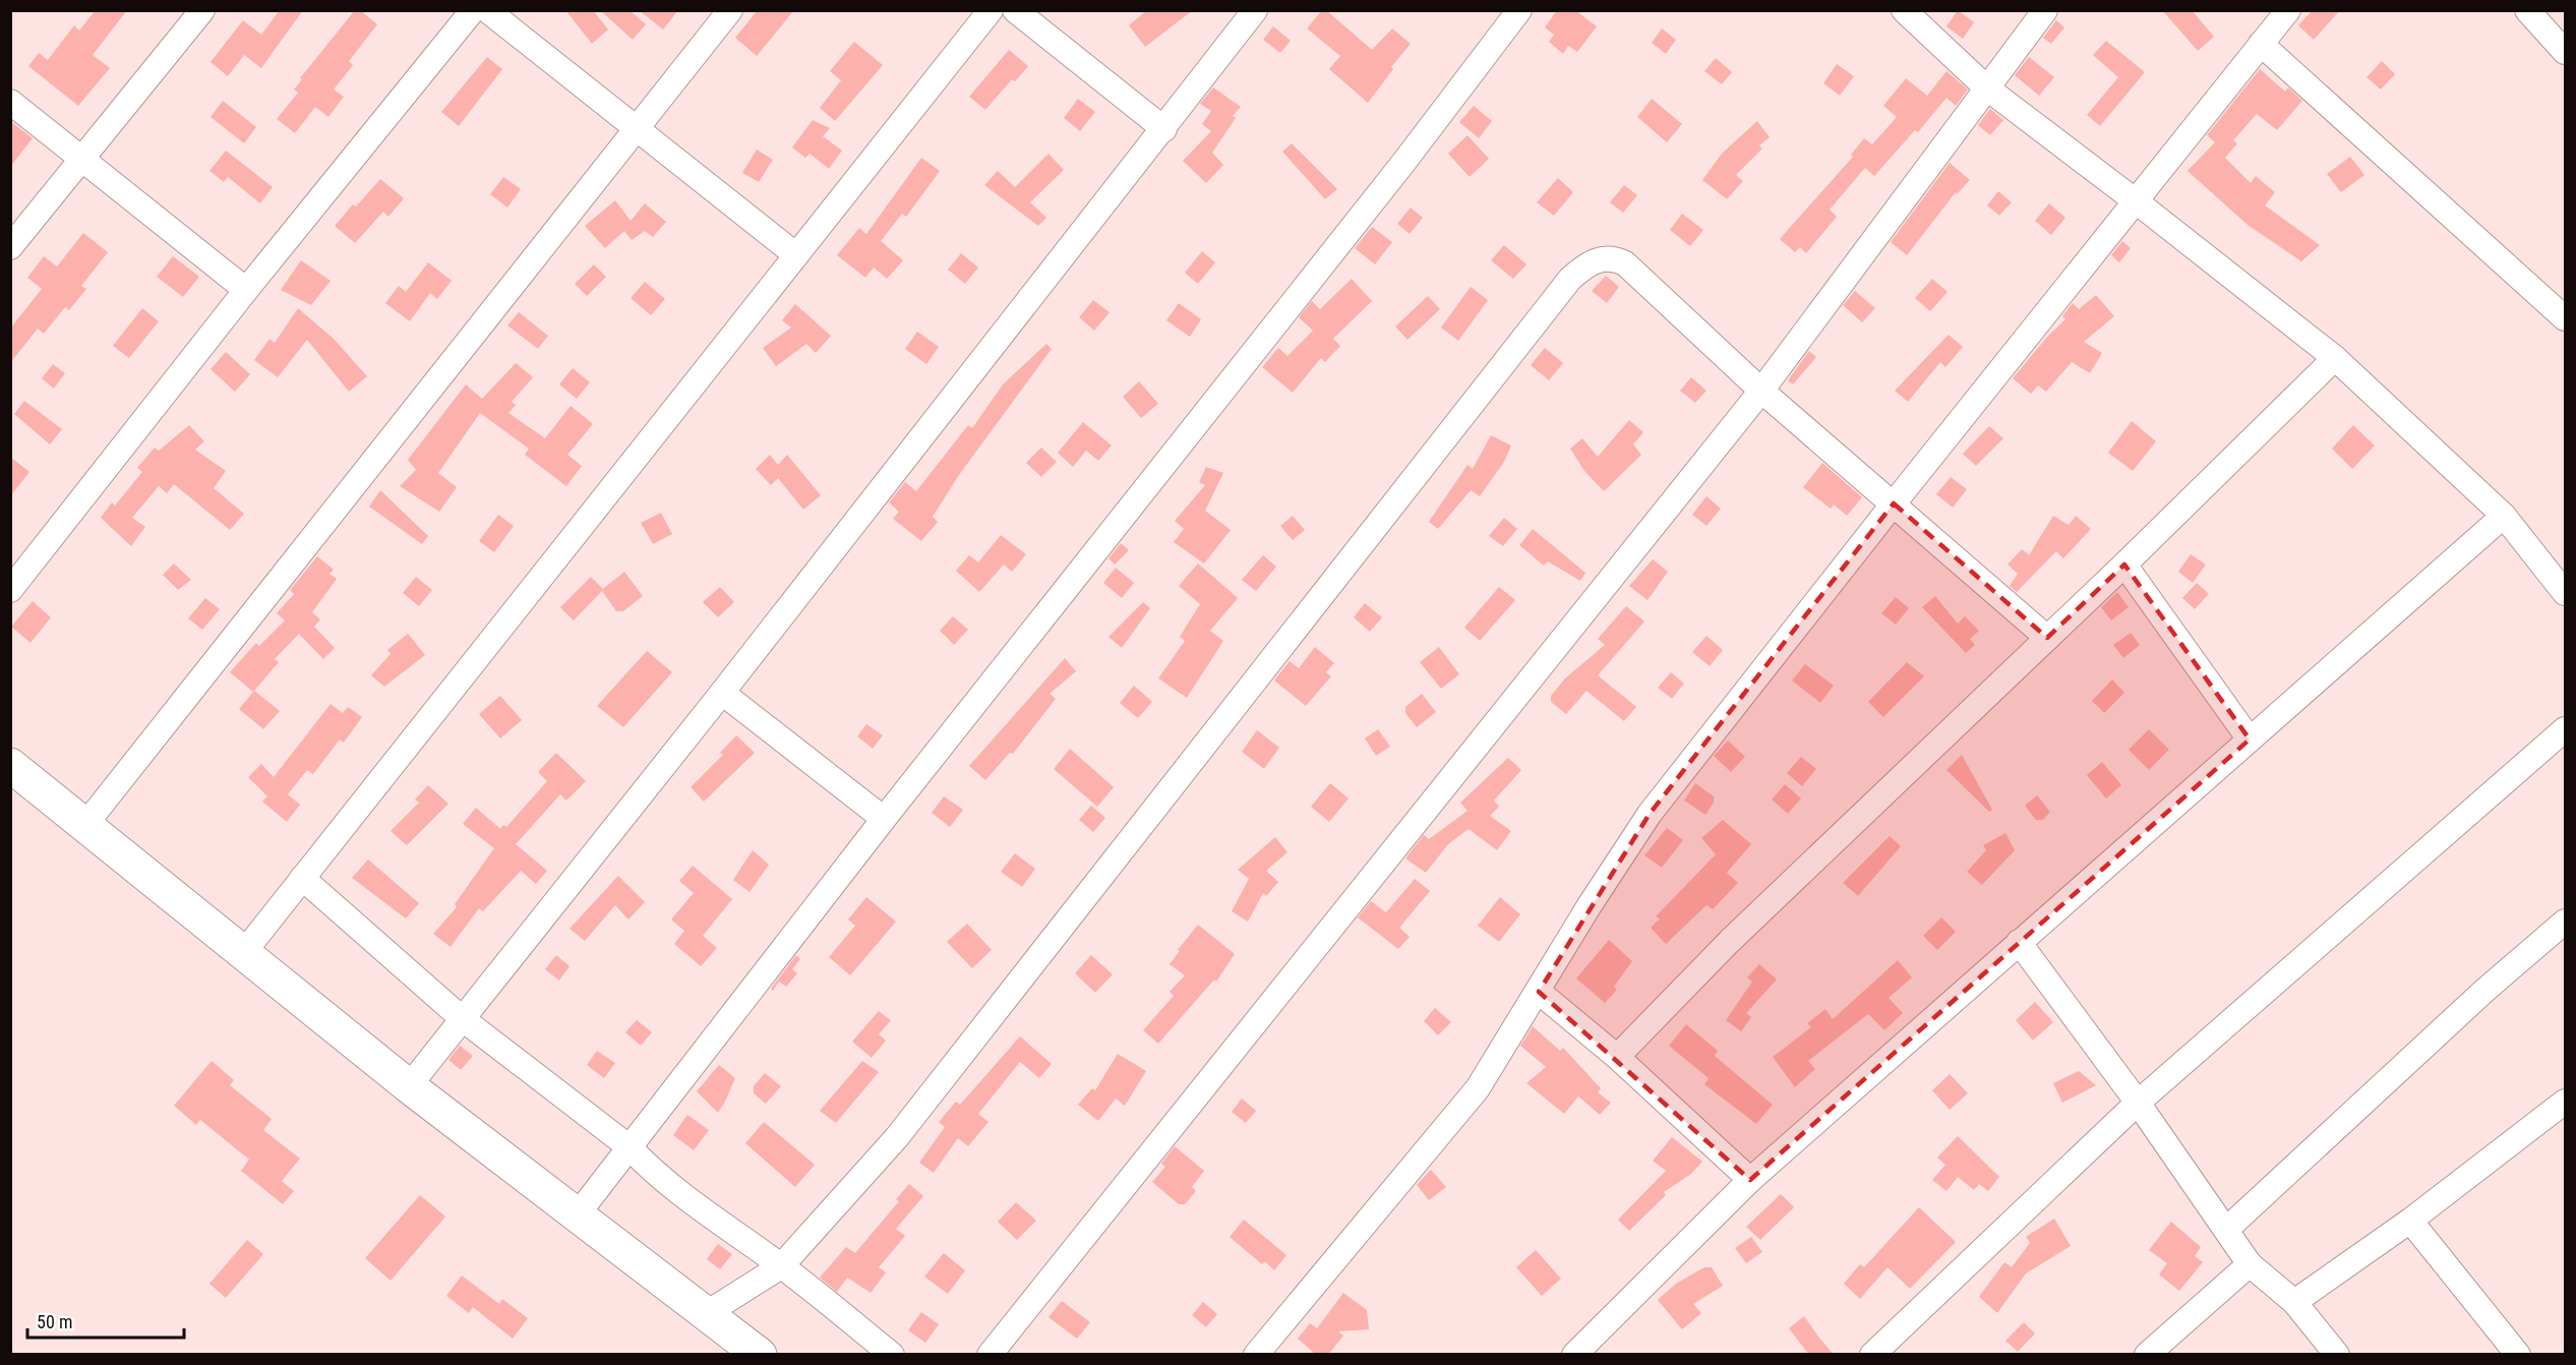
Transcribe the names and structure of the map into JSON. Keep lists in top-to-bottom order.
{
  "scale_bar": "50 m"
}
